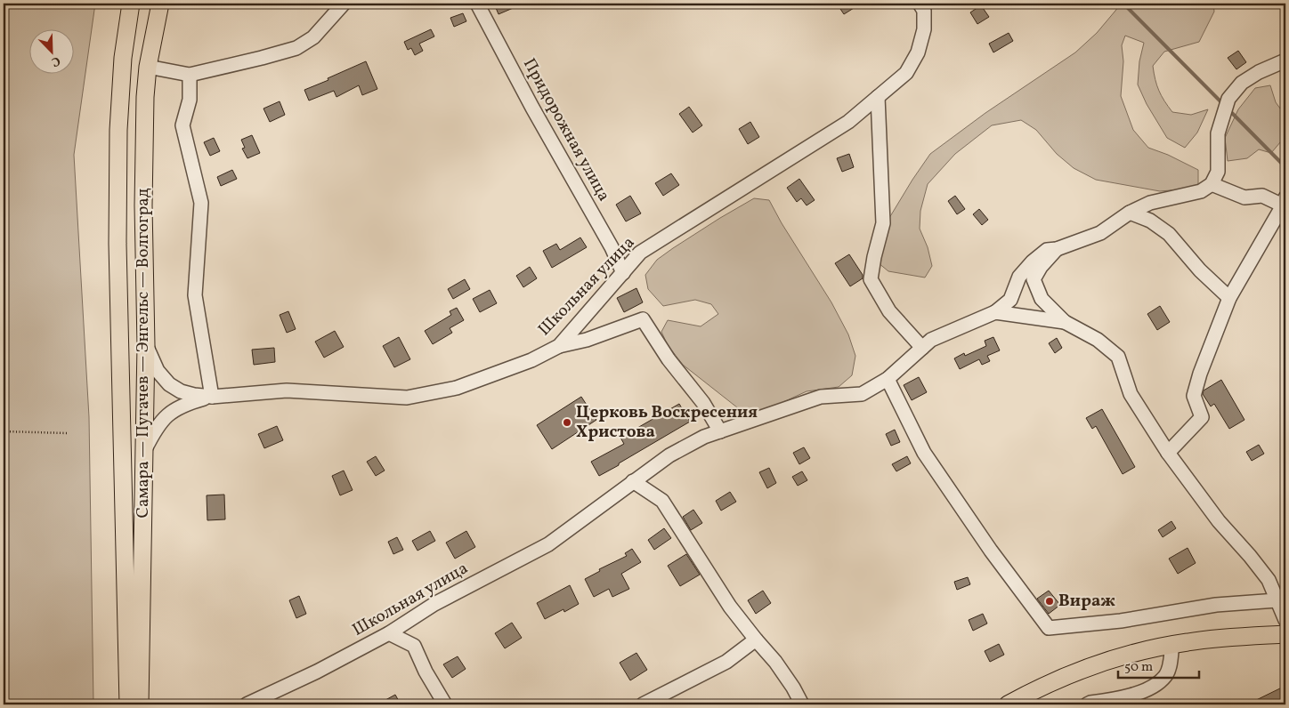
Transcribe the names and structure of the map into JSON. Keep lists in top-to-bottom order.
{
  "streets": {
    "main road": ["Самара — Пугачев — Энгельс — Волгоград"],
    "street": ["Придорожная улица", "Школьная улица"]
  },
  "crossings": [
    ["Придорожная улица", "Школьная улица"],
    ["Школьная улица", "Самара — Пугачев — Энгельс — Волгоград"]
  ],
  "places": ["Церковь Воскресения Христова", "Вираж"],
  "scale_bar": "50 m",
  "north": "bottom right"
}
